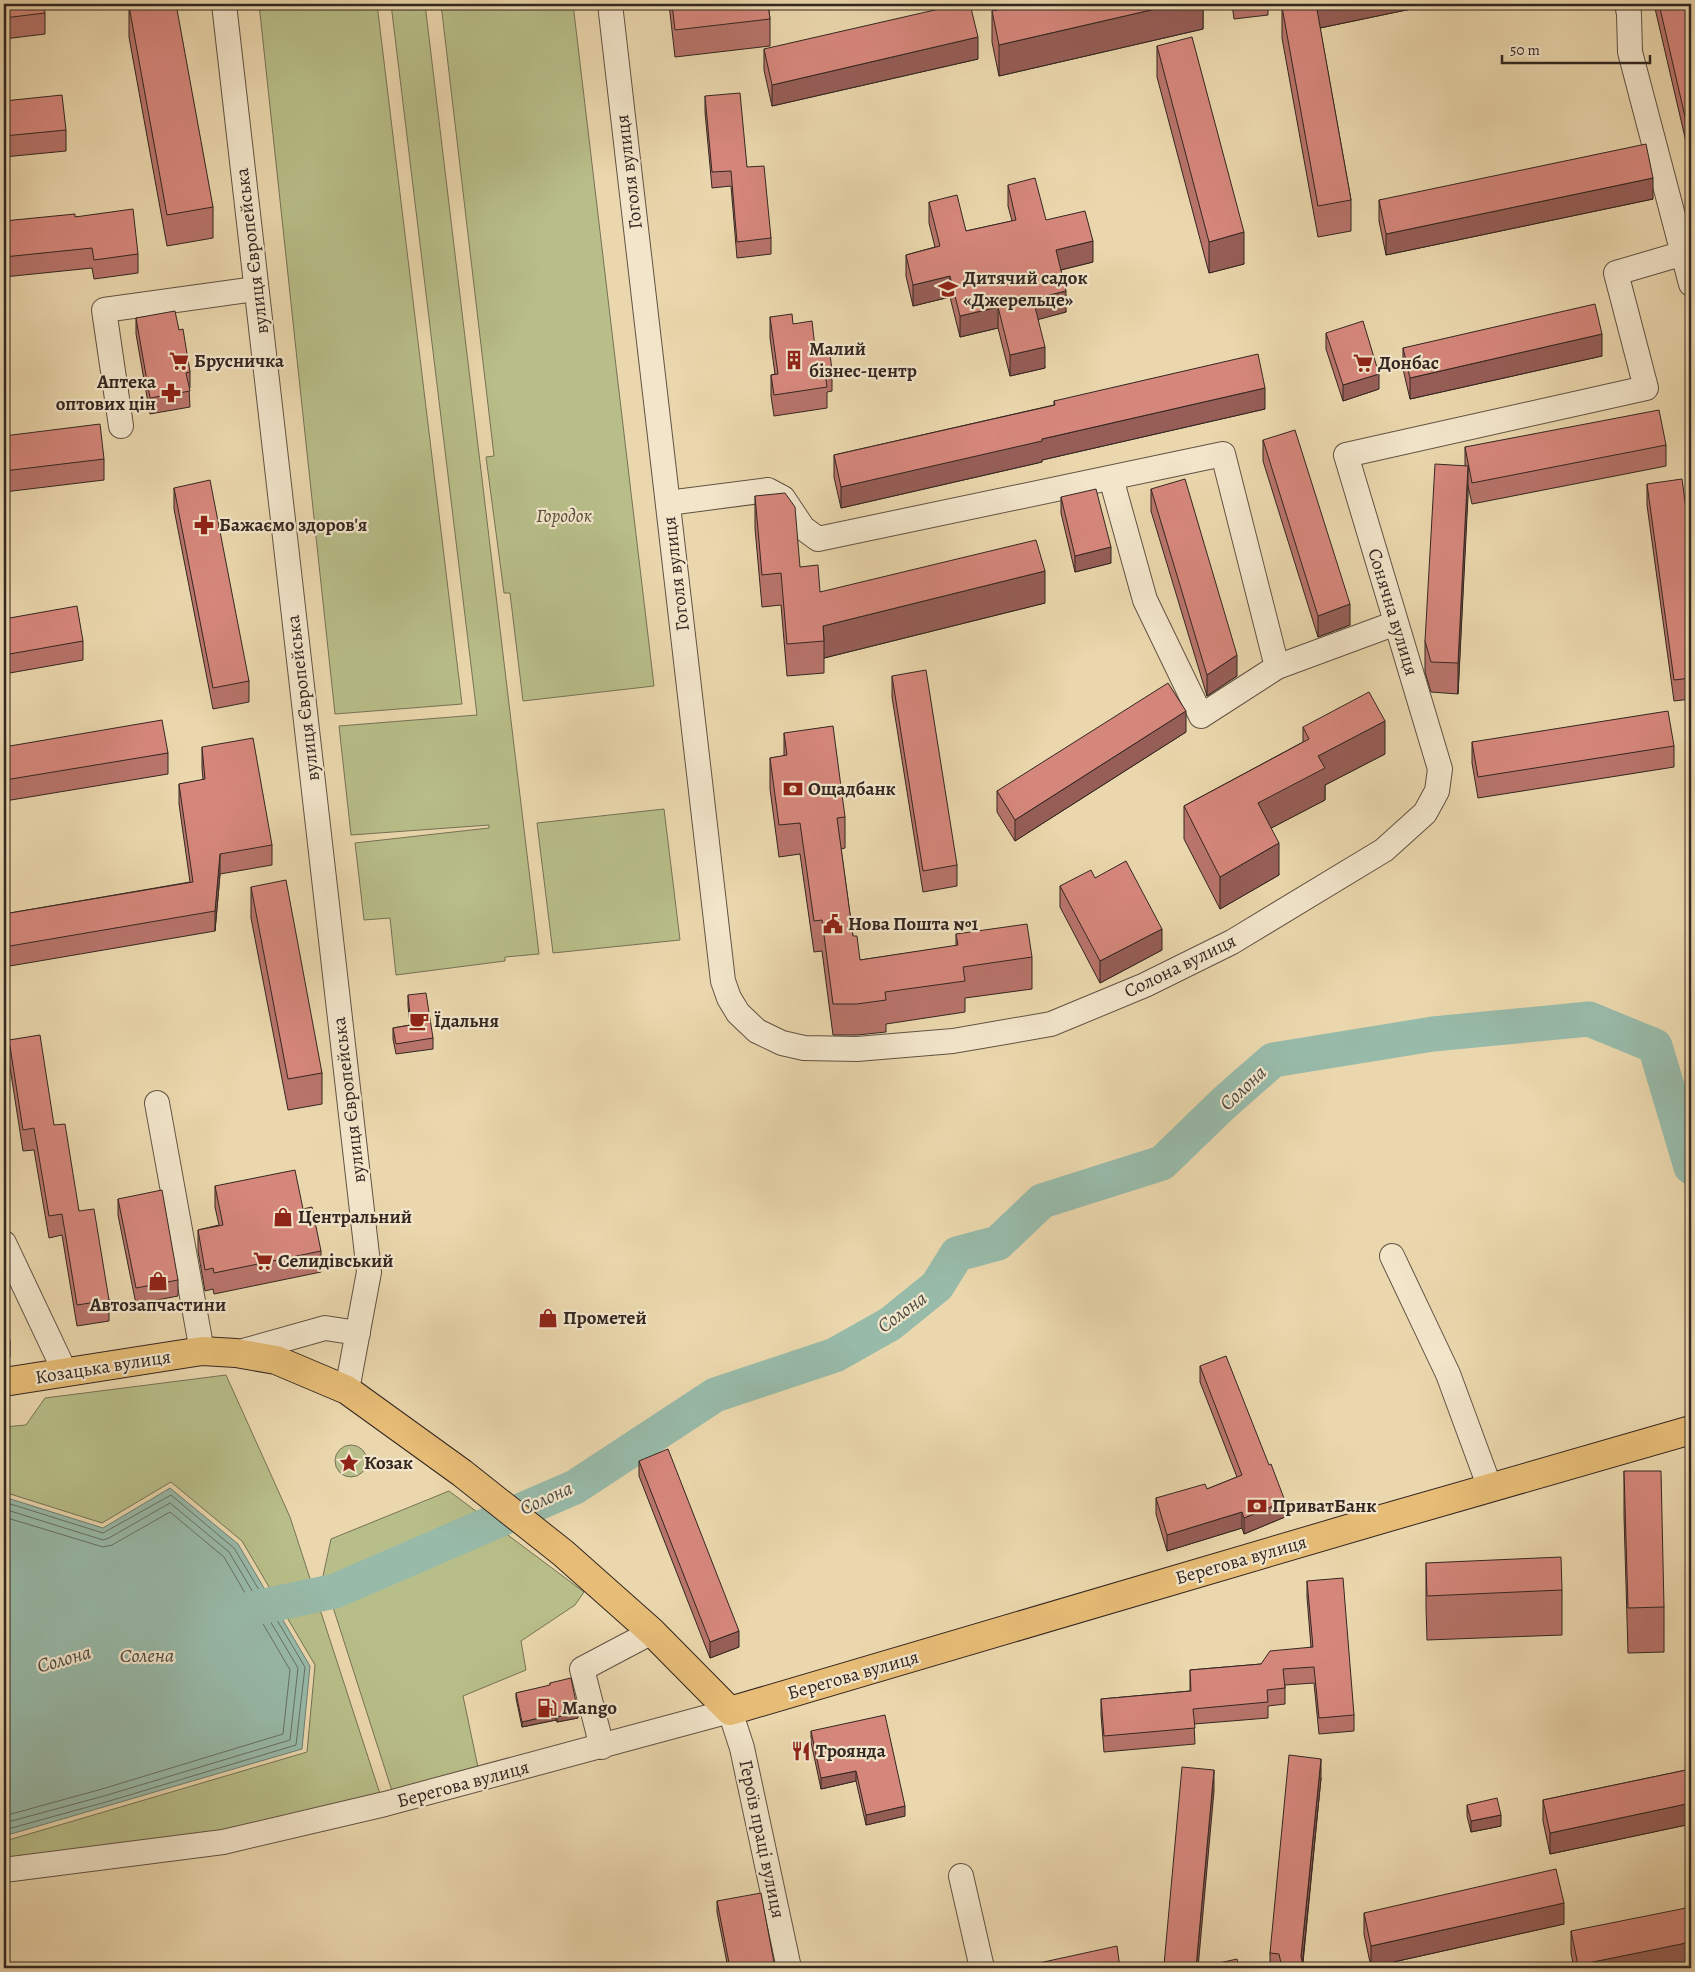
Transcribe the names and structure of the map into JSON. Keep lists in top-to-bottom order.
{
  "streets": {
    "main road": ["Козацька вулиця", "Берегова вулиця"],
    "street": [
      "Гоголя вулиця",
      "вулиця Європейська",
      "Сонячна вулиця",
      "Солона вулиця",
      "Героїв праці вулиця"
    ]
  },
  "crossings": [
    ["Гоголя вулиця", "Солона вулиця"],
    ["вулиця Європейська", "Козацька вулиця"],
    ["Сонячна вулиця", "Солона вулиця"],
    ["Козацька вулиця", "Берегова вулиця"],
    ["Козацька вулиця", "Героїв праці вулиця"],
    ["Берегова вулиця", "Героїв праці вулиця"]
  ],
  "water": ["Солона", "Солена"],
  "parks": ["Городок"],
  "places": {
    "school or university": ["Дитячий садок «Джерельце»"],
    "building": ["Малий бізнес-центр"],
    "supermarket": ["Брусничка", "Донбас", "Селидівський"],
    "pharmacy": ["Аптека оптових цін", "Бажаємо здоров'я"],
    "bank": ["Ощадбанк", "ПриватБанк"],
    "public building": ["Нова Пошта №1"],
    "cafe": ["Їдальня"],
    "shop": ["Центральний", "Автозапчастини", "Прометей"],
    "place": ["Козак"],
    "fuel station": ["Mango"],
    "restaurant": ["Троянда"]
  },
  "scale_bar": "50 m"
}
